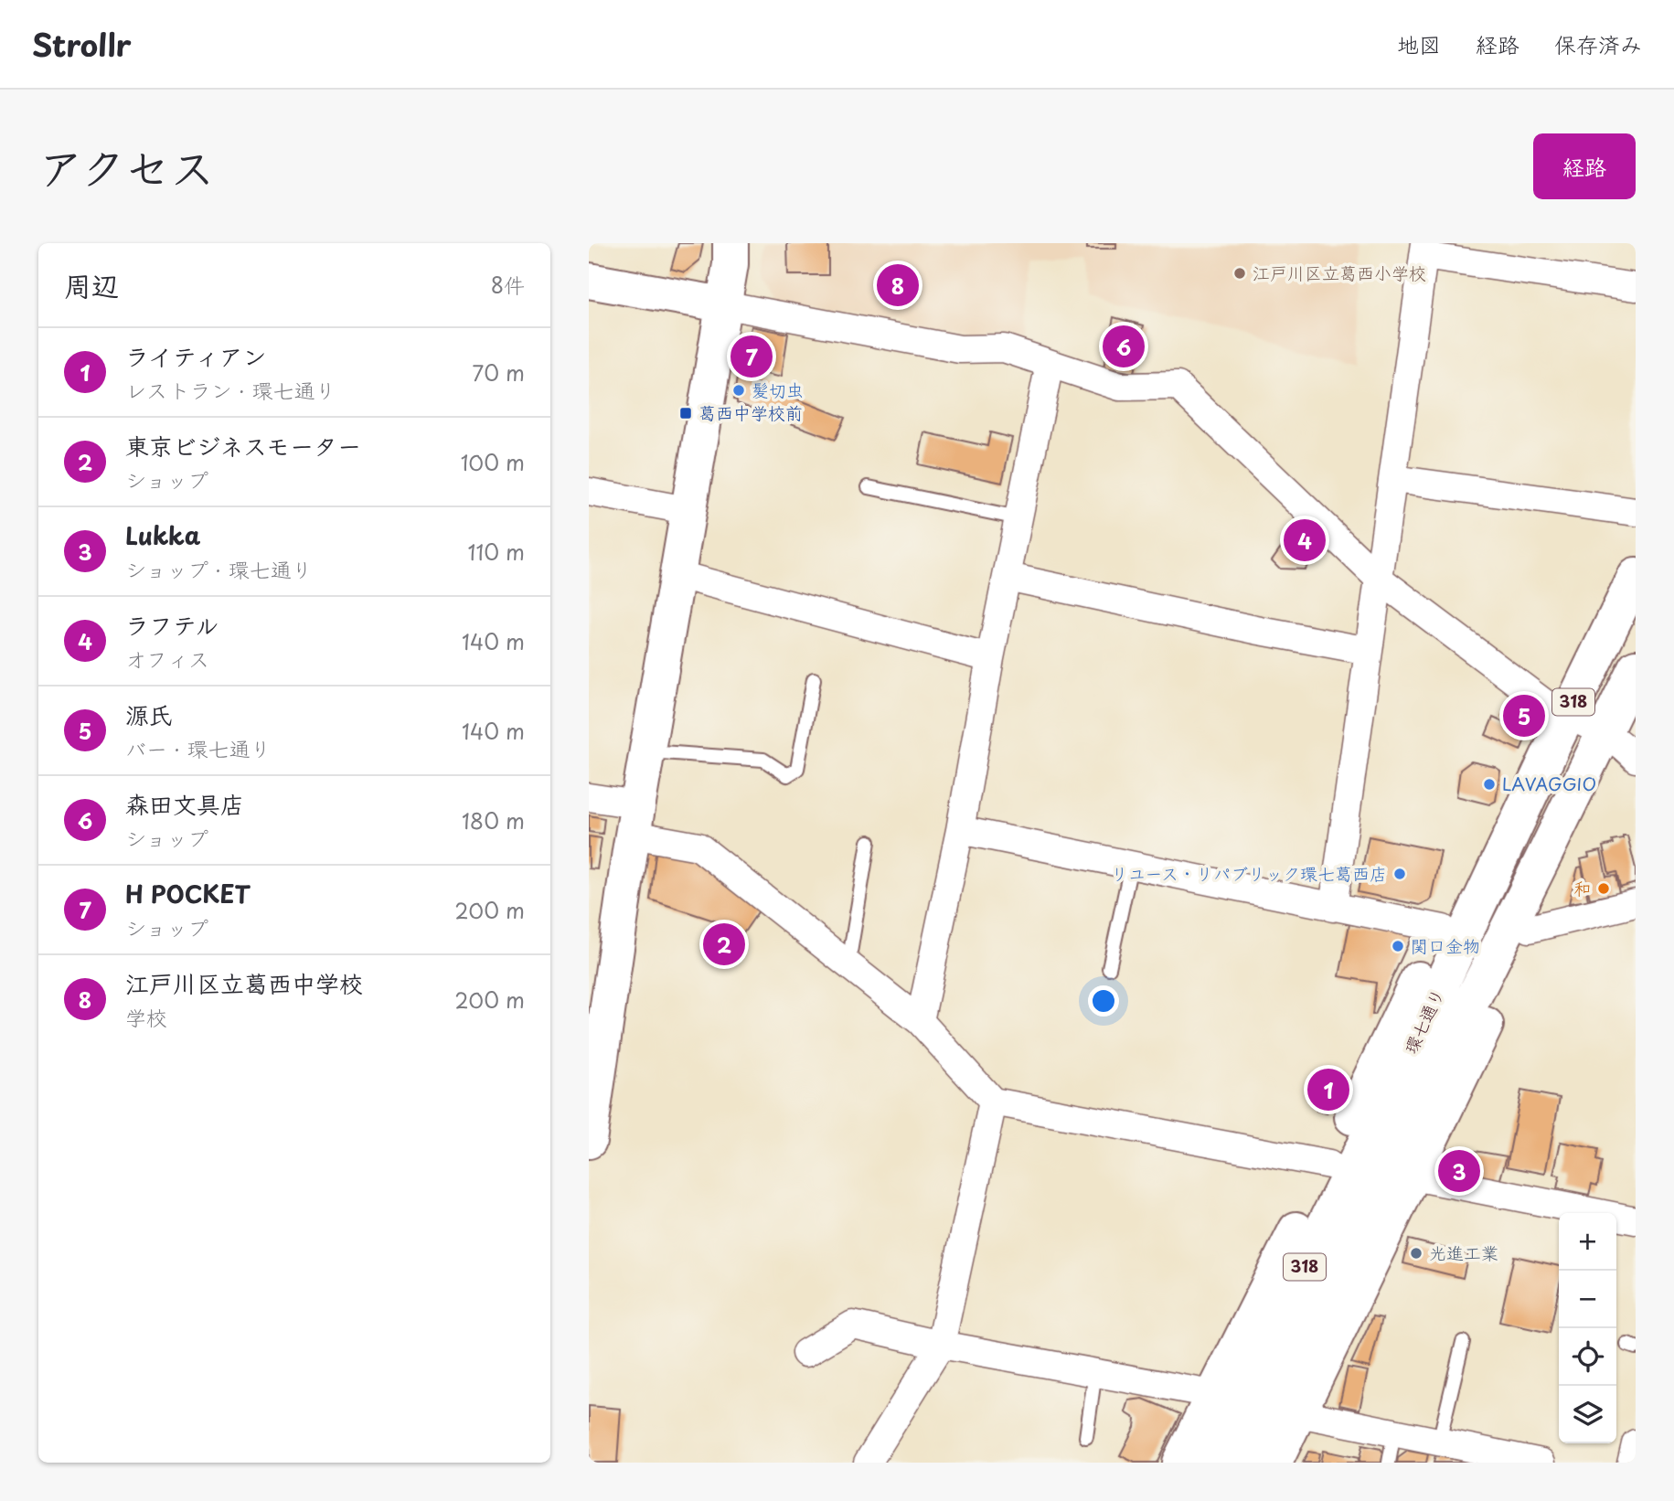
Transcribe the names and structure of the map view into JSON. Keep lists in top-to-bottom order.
{
  "streets": {
    "main road": ["318", "環七通り"]
  },
  "crossings": [
    ["318", "環七通り"]
  ],
  "places": {
    "other": [
      "江戸川区立葛西小学校",
      "髪切虫",
      "LAVAGGIO",
      "リユース・リパブリック環七葛西店",
      "和",
      "関口金物",
      "光進工業"
    ],
    "transit": ["葛西中学校前"]
  },
  "page": {
    "header": "Strollr",
    "nav": ["地図", "経路", "保存済み"],
    "title": "アクセス",
    "buttons": "経路",
    "heading": ["周辺", "8件"],
    "pins": [
      "8",
      "6",
      "7",
      "4",
      "5",
      "2",
      "1",
      "3"
    ],
    "list": [
      {
        "mark": "1",
        "name": "ライティアン",
        "note": "レストラン · 環七通り",
        "value": "70 m"
      },
      {
        "mark": "2",
        "name": "東京ビジネスモーター",
        "note": "ショップ",
        "value": "100 m"
      },
      {
        "mark": "3",
        "name": "Lukka",
        "note": "ショップ · 環七通り",
        "value": "110 m"
      },
      {
        "mark": "4",
        "name": "ラフテル",
        "note": "オフィス",
        "value": "140 m"
      },
      {
        "mark": "5",
        "name": "源氏",
        "note": "バー · 環七通り",
        "value": "140 m"
      },
      {
        "mark": "6",
        "name": "森田文具店",
        "note": "ショップ",
        "value": "180 m"
      },
      {
        "mark": "7",
        "name": "H POCKET",
        "note": "ショップ",
        "value": "200 m"
      },
      {
        "mark": "8",
        "name": "江戸川区立葛西中学校",
        "note": "学校",
        "value": "200 m"
      }
    ],
    "map_buttons": ["+", "−"]
  }
}
